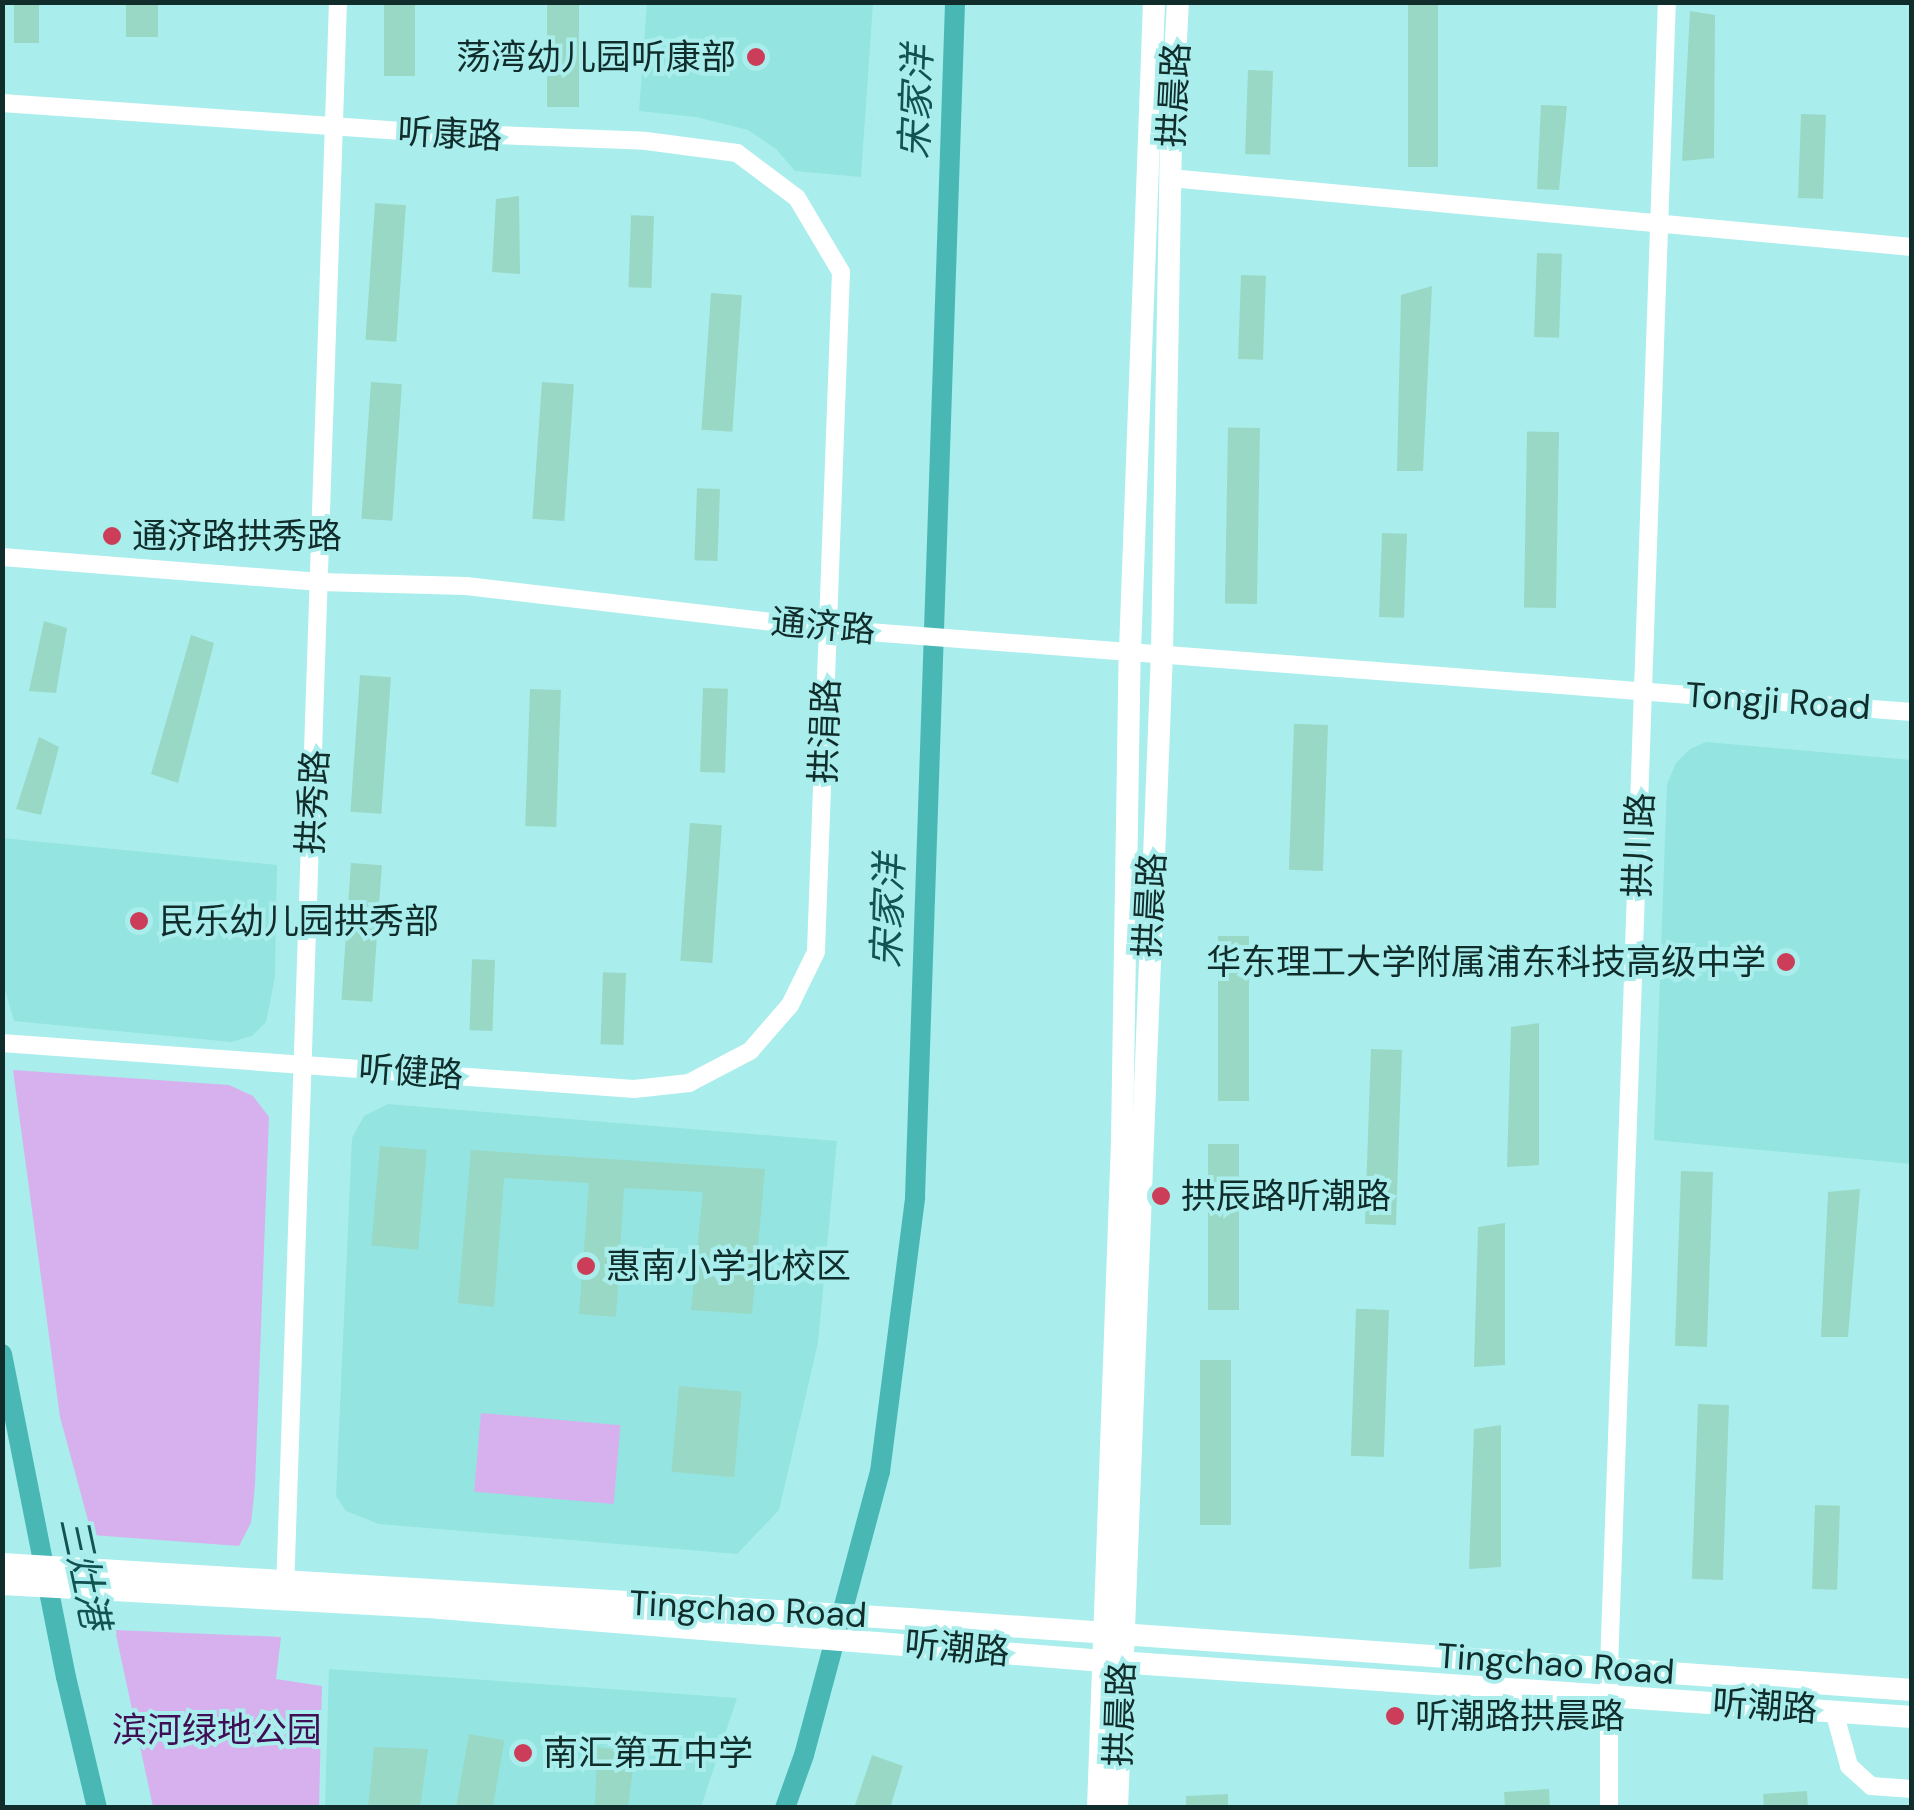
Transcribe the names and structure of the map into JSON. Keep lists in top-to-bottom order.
{
  "streets": {
    "main road": ["拱晨路", "Tingchao Road", "听潮路"],
    "street": [
      "听康路",
      "通济路",
      "Tongji Road",
      "拱涓路",
      "拱秀路",
      "拱川路",
      "听健路"
    ]
  },
  "crossings": [
    ["拱晨路", "通济路"],
    ["拱晨路", "Tingchao Road"],
    ["拱晨路", "听潮路"],
    ["听康路", "拱涓路"],
    ["听康路", "拱秀路"],
    ["通济路", "Tongji Road"],
    ["通济路", "拱涓路"],
    ["通济路", "拱秀路"],
    ["通济路", "拱川路"],
    ["Tongji Road", "拱川路"],
    ["拱涓路", "听健路"],
    ["拱秀路", "听健路"],
    ["拱秀路", "Tingchao Road"],
    ["拱秀路", "听潮路"],
    ["拱川路", "Tingchao Road"],
    ["拱川路", "听潮路"],
    ["Tingchao Road", "听潮路"]
  ],
  "water": ["宋家洋", "三灶港"],
  "parks": ["滨河绿地公园"],
  "places": [
    "荡湾幼儿园听康部",
    "通济路拱秀路",
    "民乐幼儿园拱秀部",
    "华东理工大学附属浦东科技高级中学",
    "拱辰路听潮路",
    "惠南小学北校区",
    "听潮路拱晨路",
    "南汇第五中学"
  ]
}
